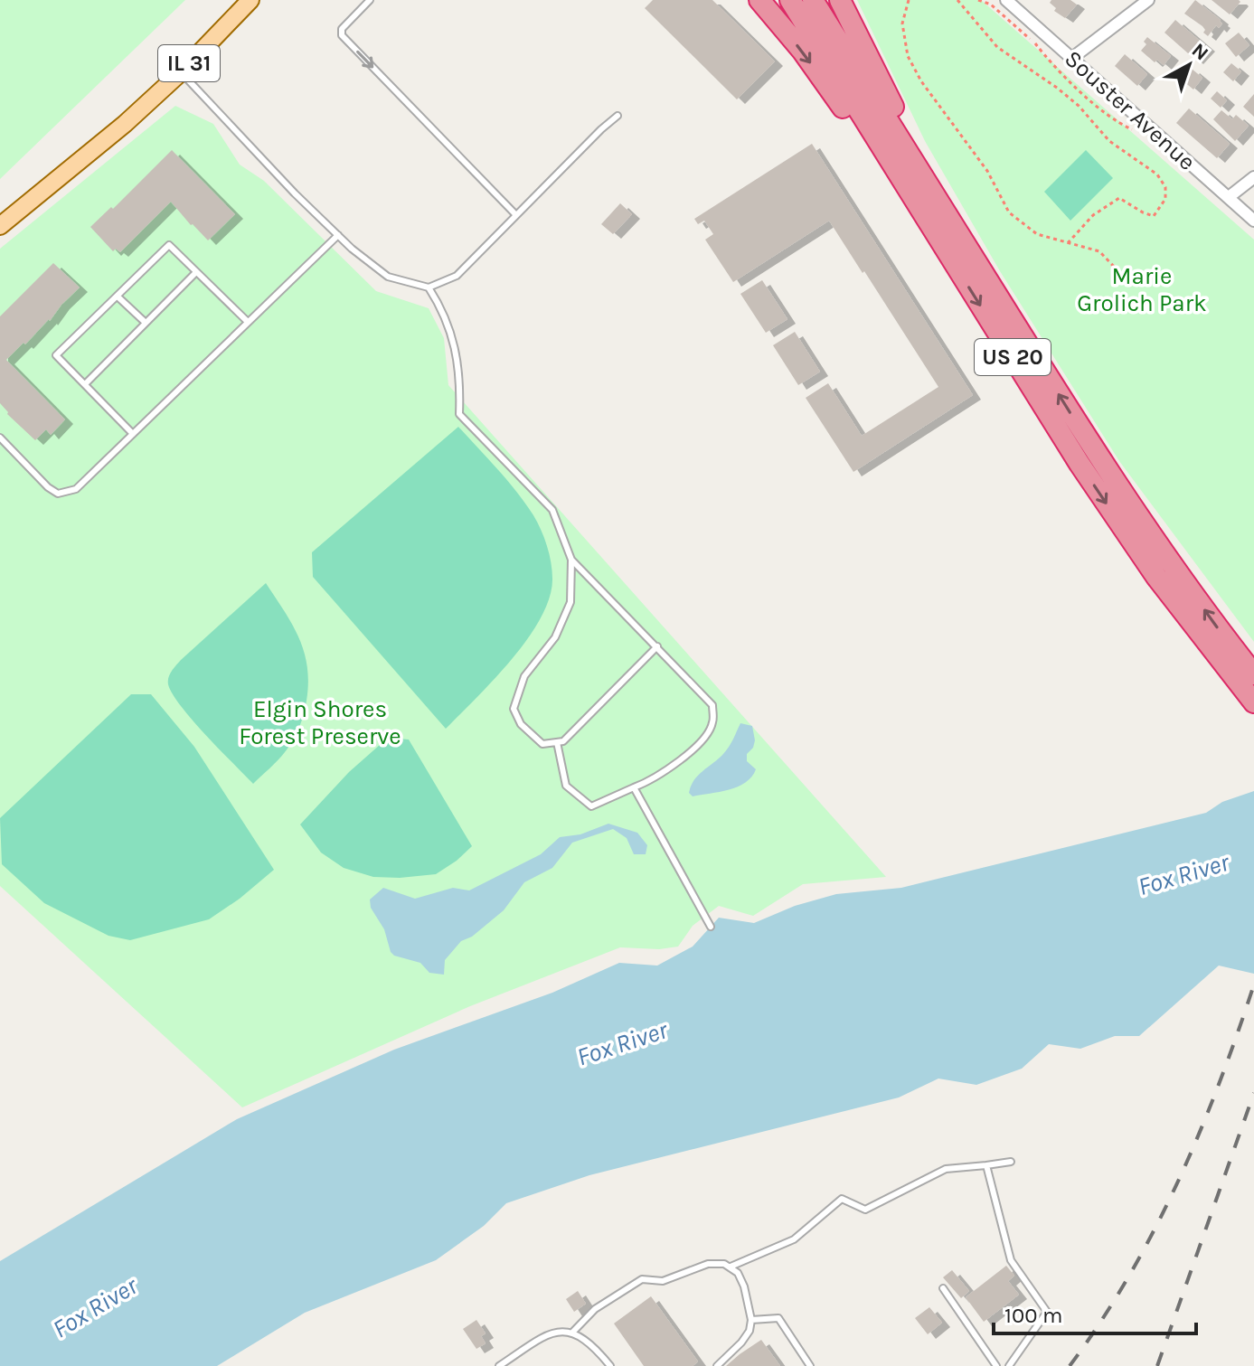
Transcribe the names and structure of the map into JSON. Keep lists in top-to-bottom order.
{
  "streets": {
    "highway": ["US 20"],
    "main road": ["IL 31"],
    "street": ["Souster Avenue"]
  },
  "water": ["Fox River"],
  "parks": ["Marie Grolich Park", "Elgin Shores Forest Preserve"],
  "scale_bar": "100 m",
  "north": "top right"
}
